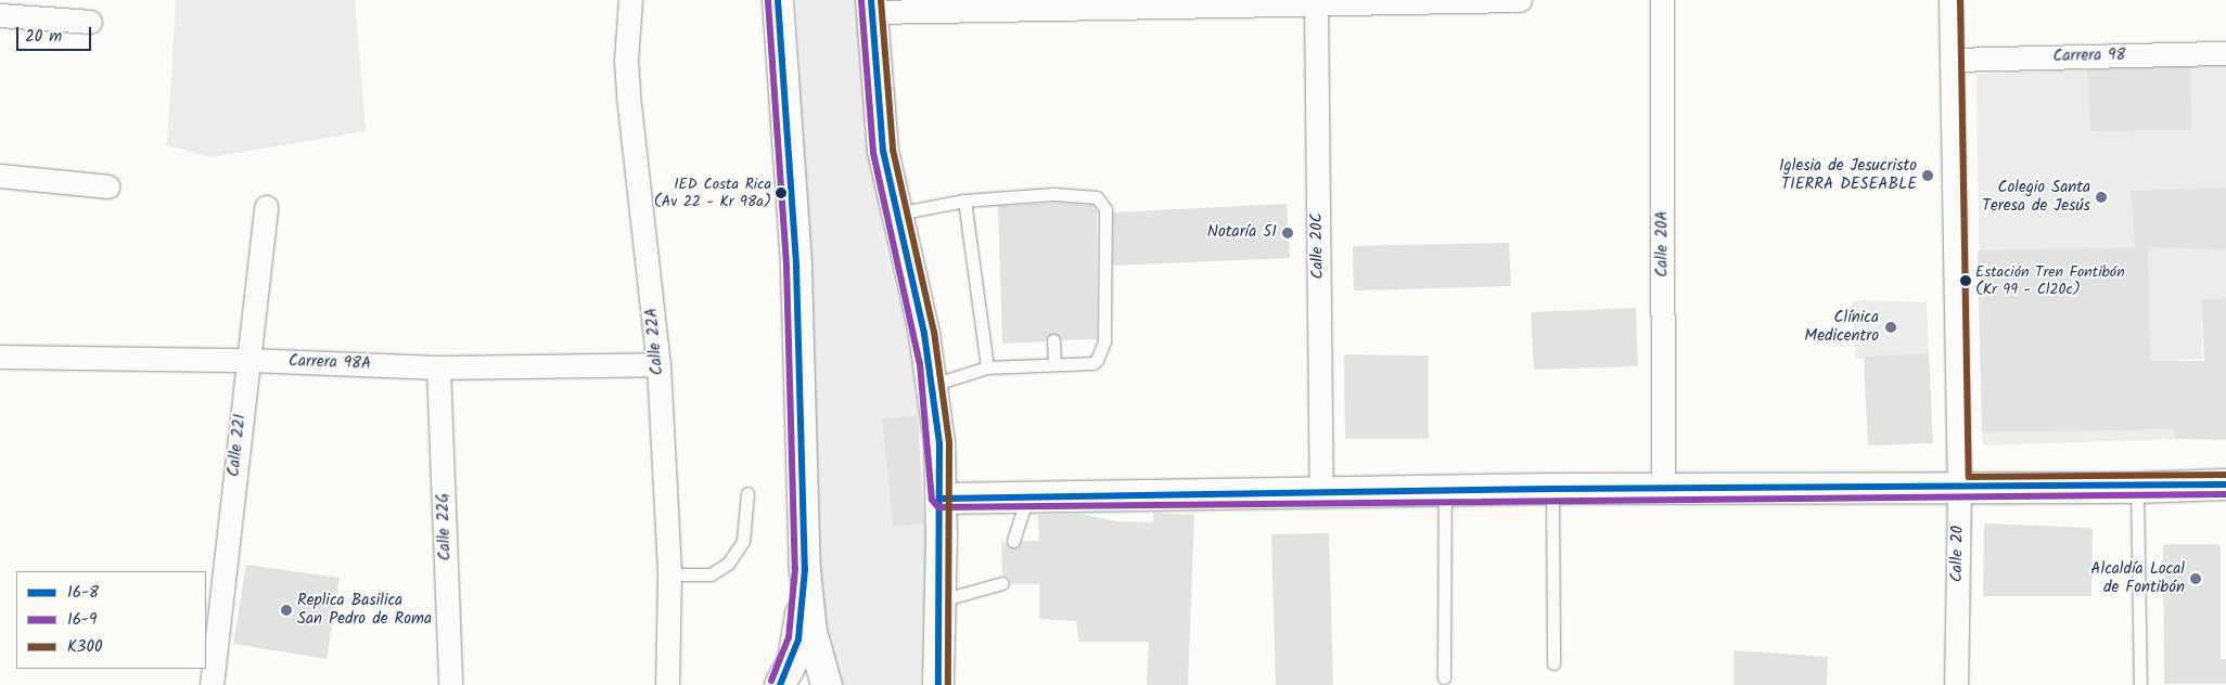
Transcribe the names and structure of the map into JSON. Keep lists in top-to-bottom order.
{
  "streets": {
    "street": [
      "Carrera 98",
      "Calle 20A",
      "Calle 20C",
      "Calle 22A",
      "Carrera 98A",
      "Calle 22I",
      "Calle 22G",
      "Calle 20"
    ]
  },
  "crossings": [
    ["Carrera 98", "Calle 20"],
    ["Calle 22A", "Carrera 98A"],
    ["Carrera 98A", "Calle 22I"],
    ["Carrera 98A", "Calle 22G"]
  ],
  "places": [
    "Iglesia de Jesucristo TIERRA DESEABLE",
    "IED Costa Rica (Av 22 - Kr 98a)",
    "Colegio Santa Teresa de Jesús",
    "Notaría 51",
    "Estación Tren Fontibón (Kr 99 - Cl20c)",
    "Clínica Medicentro",
    "Alcaldía Local de Fontibón",
    "Replica Basilica San Pedro de Roma"
  ],
  "lines": ["transit line 16-8", "transit line K300", "transit line 16-9"],
  "legend": ["16-8", "16-9", "K300"],
  "scale_bar": "20 m"
}
